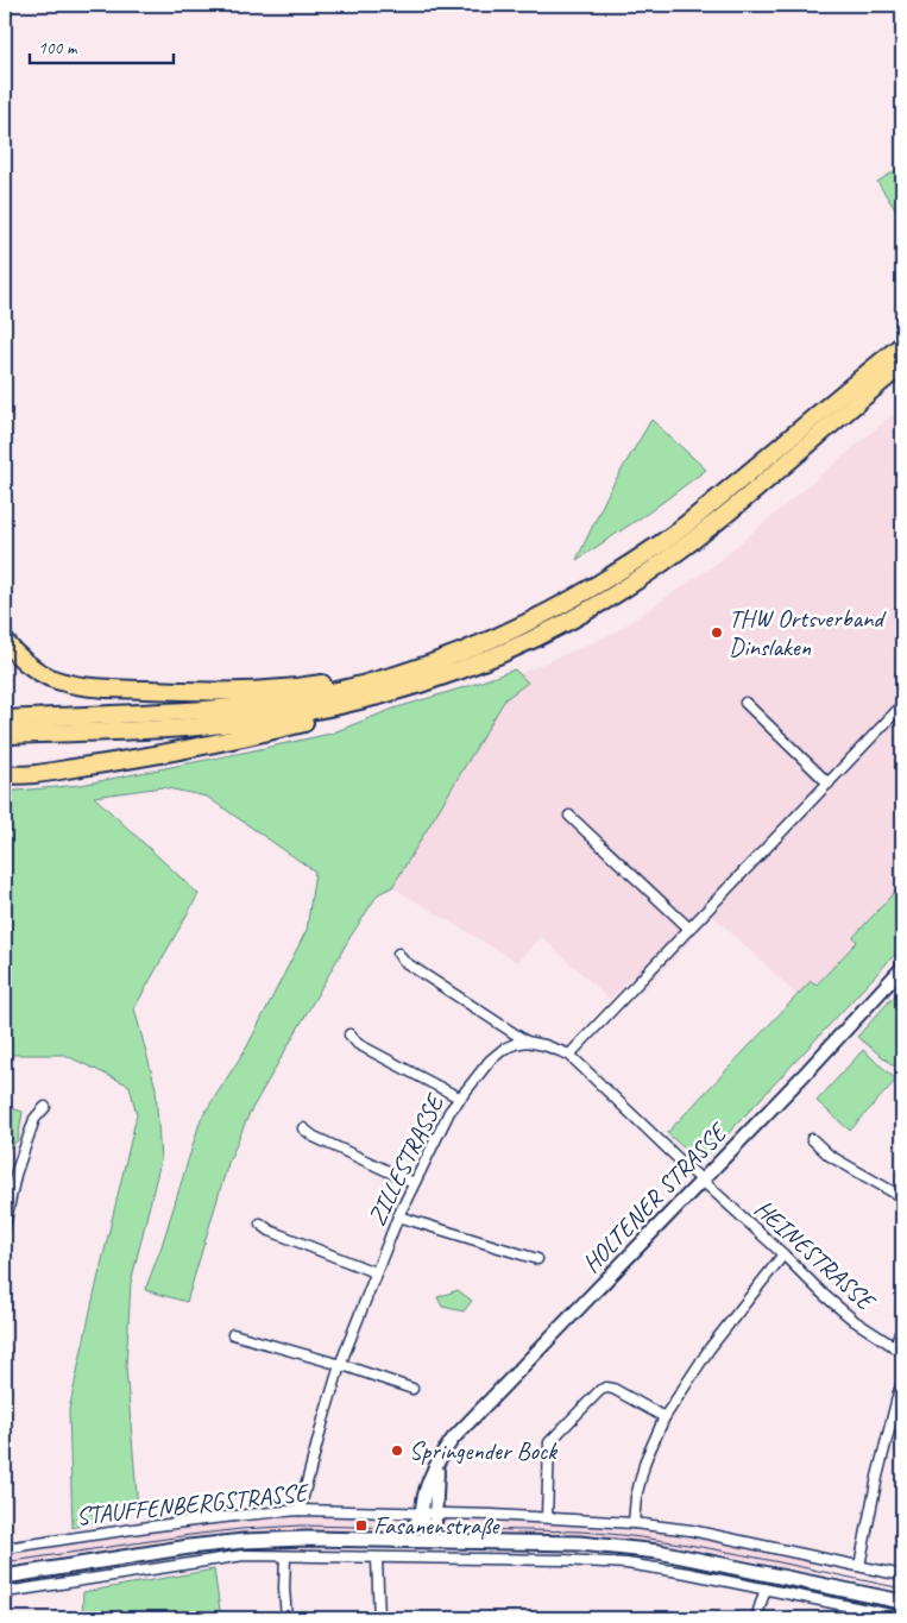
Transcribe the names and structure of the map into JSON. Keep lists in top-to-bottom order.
{
  "streets": {
    "street": [
      "ZILLESTRASSE",
      "HOLTENER STRASSE",
      "HEINESTRASSE",
      "STAUFFENBERGSTRASSE"
    ]
  },
  "crossings": [
    ["ZILLESTRASSE", "STAUFFENBERGSTRASSE"],
    ["HOLTENER STRASSE", "HEINESTRASSE"],
    ["HOLTENER STRASSE", "STAUFFENBERGSTRASSE"]
  ],
  "places": {
    "other": ["THW Ortsverband Dinslaken", "Springender Bock"],
    "transit": ["Fasanenstraße"]
  },
  "scale_bar": "100 m"
}
